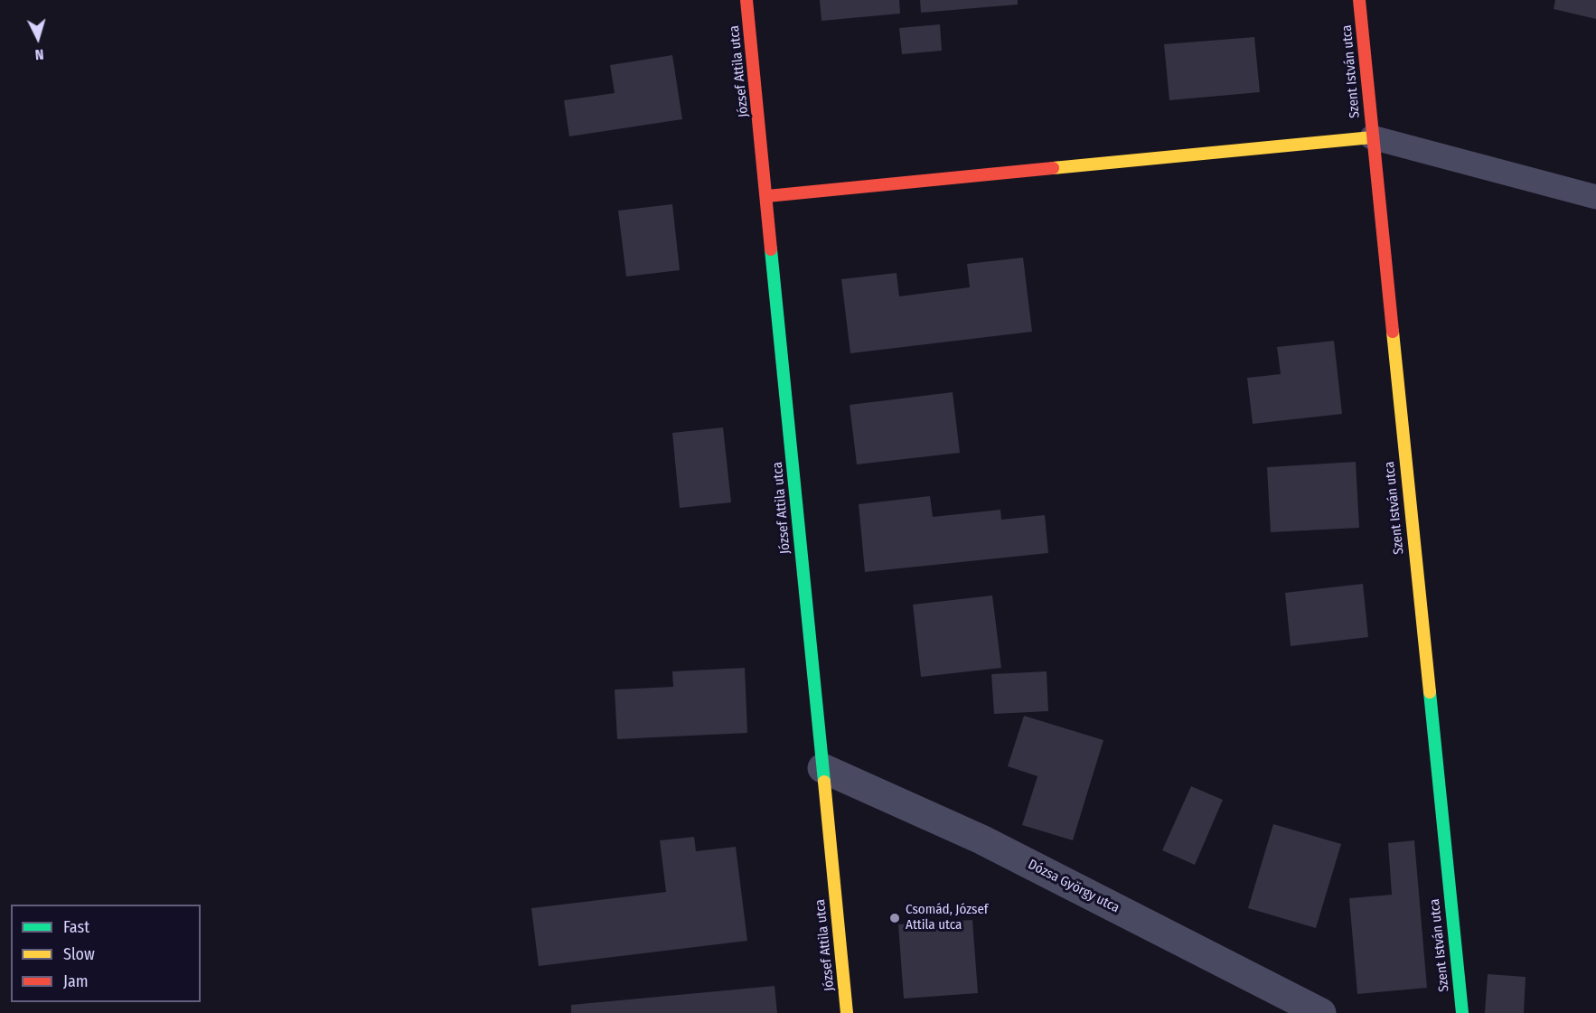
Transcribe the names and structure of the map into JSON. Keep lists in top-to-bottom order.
{
  "streets": {
    "street": ["József Attila utca", "Szent István utca", "Dózsa György utca"]
  },
  "crossings": [
    ["József Attila utca", "Dózsa György utca"]
  ],
  "places": ["Csomád, József Attila utca"],
  "legend": ["Fast", "Slow", "Jam"],
  "north": "bottom"
}
